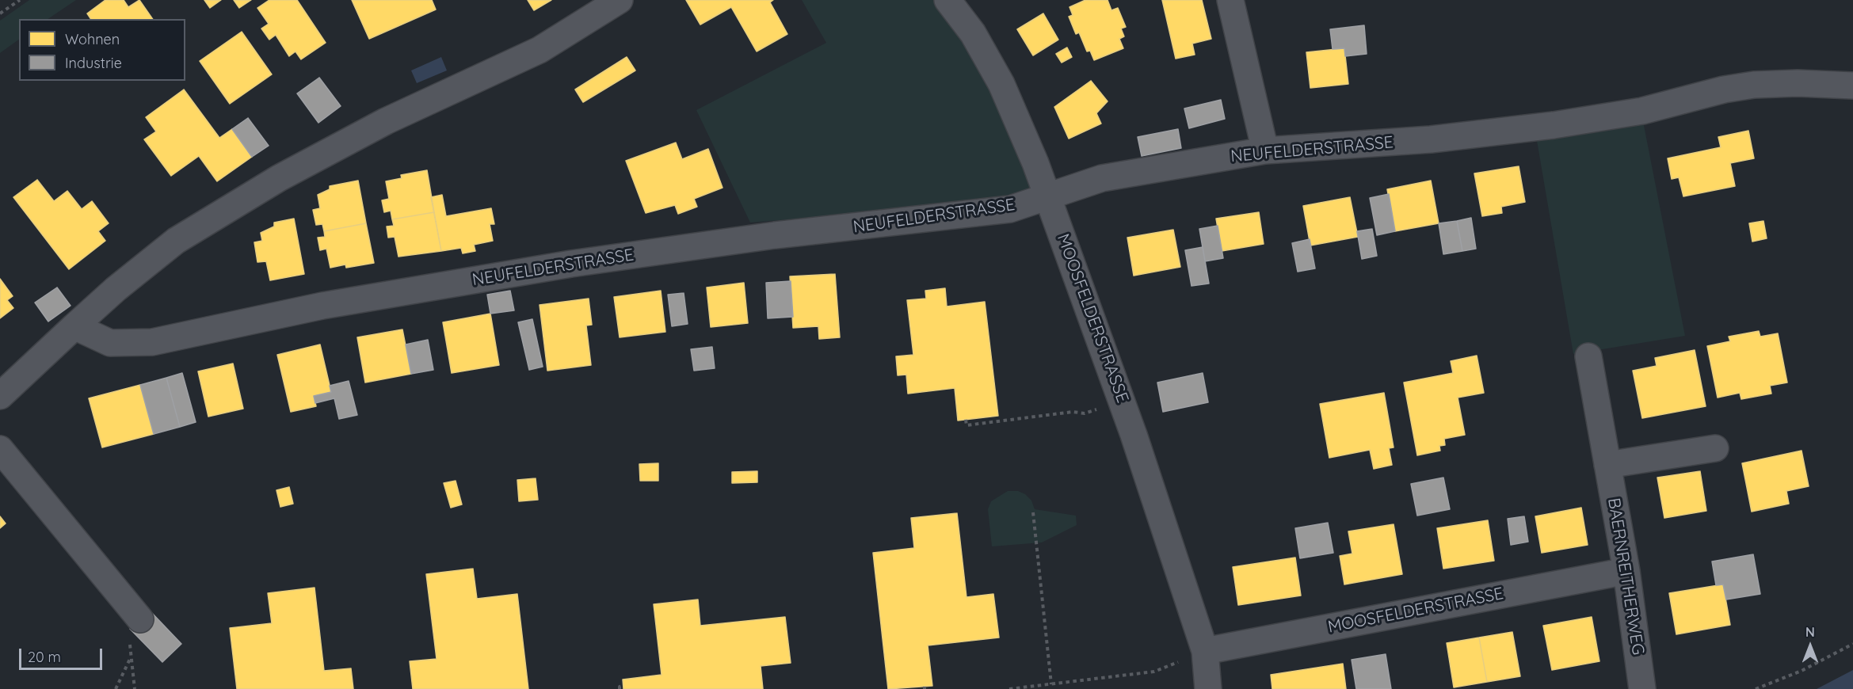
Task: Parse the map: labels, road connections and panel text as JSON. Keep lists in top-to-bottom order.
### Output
{
  "streets": {
    "street": ["NEUFELDERSTRASSE", "MOOSFELDERSTRASSE", "BAERNREITHERWEG"]
  },
  "crossings": [
    ["NEUFELDERSTRASSE", "MOOSFELDERSTRASSE"],
    ["MOOSFELDERSTRASSE", "BAERNREITHERWEG"]
  ],
  "legend": ["Wohnen", "Industrie"],
  "scale_bar": "20 m",
  "north": "top"
}
